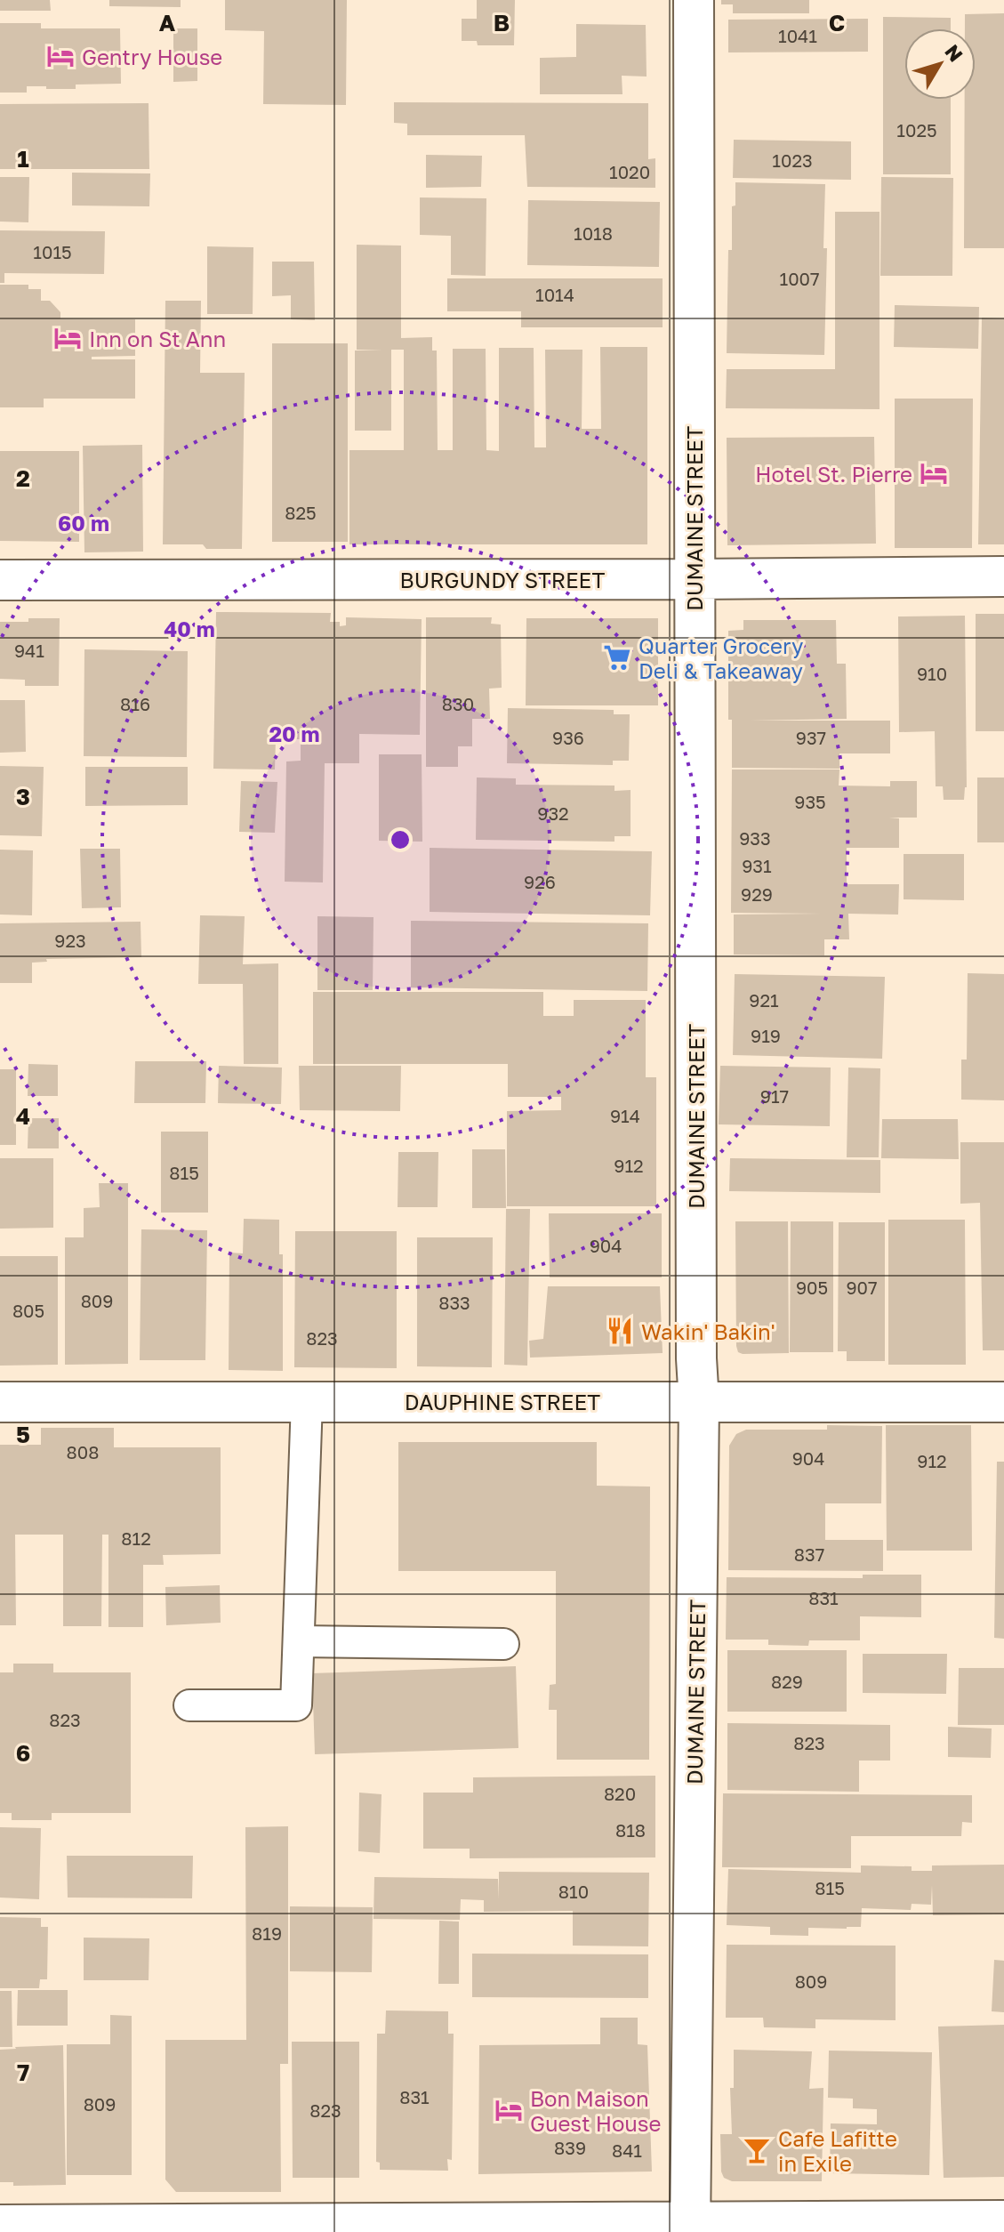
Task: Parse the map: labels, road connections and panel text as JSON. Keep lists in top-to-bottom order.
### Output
{
  "streets": {
    "street": ["DUMAINE STREET", "BURGUNDY STREET", "DAUPHINE STREET"]
  },
  "crossings": [
    ["DUMAINE STREET", "BURGUNDY STREET"],
    ["DUMAINE STREET", "DAUPHINE STREET"]
  ],
  "places": {
    "hotel": [
      "Gentry House",
      "Inn on St Ann",
      "Hotel St. Pierre",
      "Bon Maison Guest House"
    ],
    "supermarket": ["Quarter Grocery Deli & Takeaway"],
    "restaurant": ["Wakin' Bakin'"],
    "bar": ["Cafe Lafitte in Exile"]
  },
  "house_numbers": [
    "1041",
    "1025",
    "1023",
    "1020",
    "1018",
    "1015",
    "1007",
    "1014",
    "825",
    "941",
    "910",
    "816",
    "830",
    "936",
    "937",
    "935",
    "932",
    "933",
    "931",
    "926",
    "929",
    "923",
    "921",
    "919",
    "917",
    "914",
    "912",
    "815",
    "904",
    "905",
    "907",
    "809",
    "833",
    "805",
    "823",
    "808",
    "904",
    "912",
    "812",
    "837",
    "831",
    "829",
    "823",
    "823",
    "820",
    "818",
    "815",
    "810",
    "819",
    "809",
    "831",
    "809",
    "823",
    "839",
    "841"
  ],
  "north": "top right",
  "grid": {
    "columns": ["A", "B", "C"],
    "rows": [
      "1",
      "2",
      "3",
      "4",
      "5",
      "6",
      "7"
    ]
  },
  "rings": ["60 m", "40 m", "20 m"]
}
